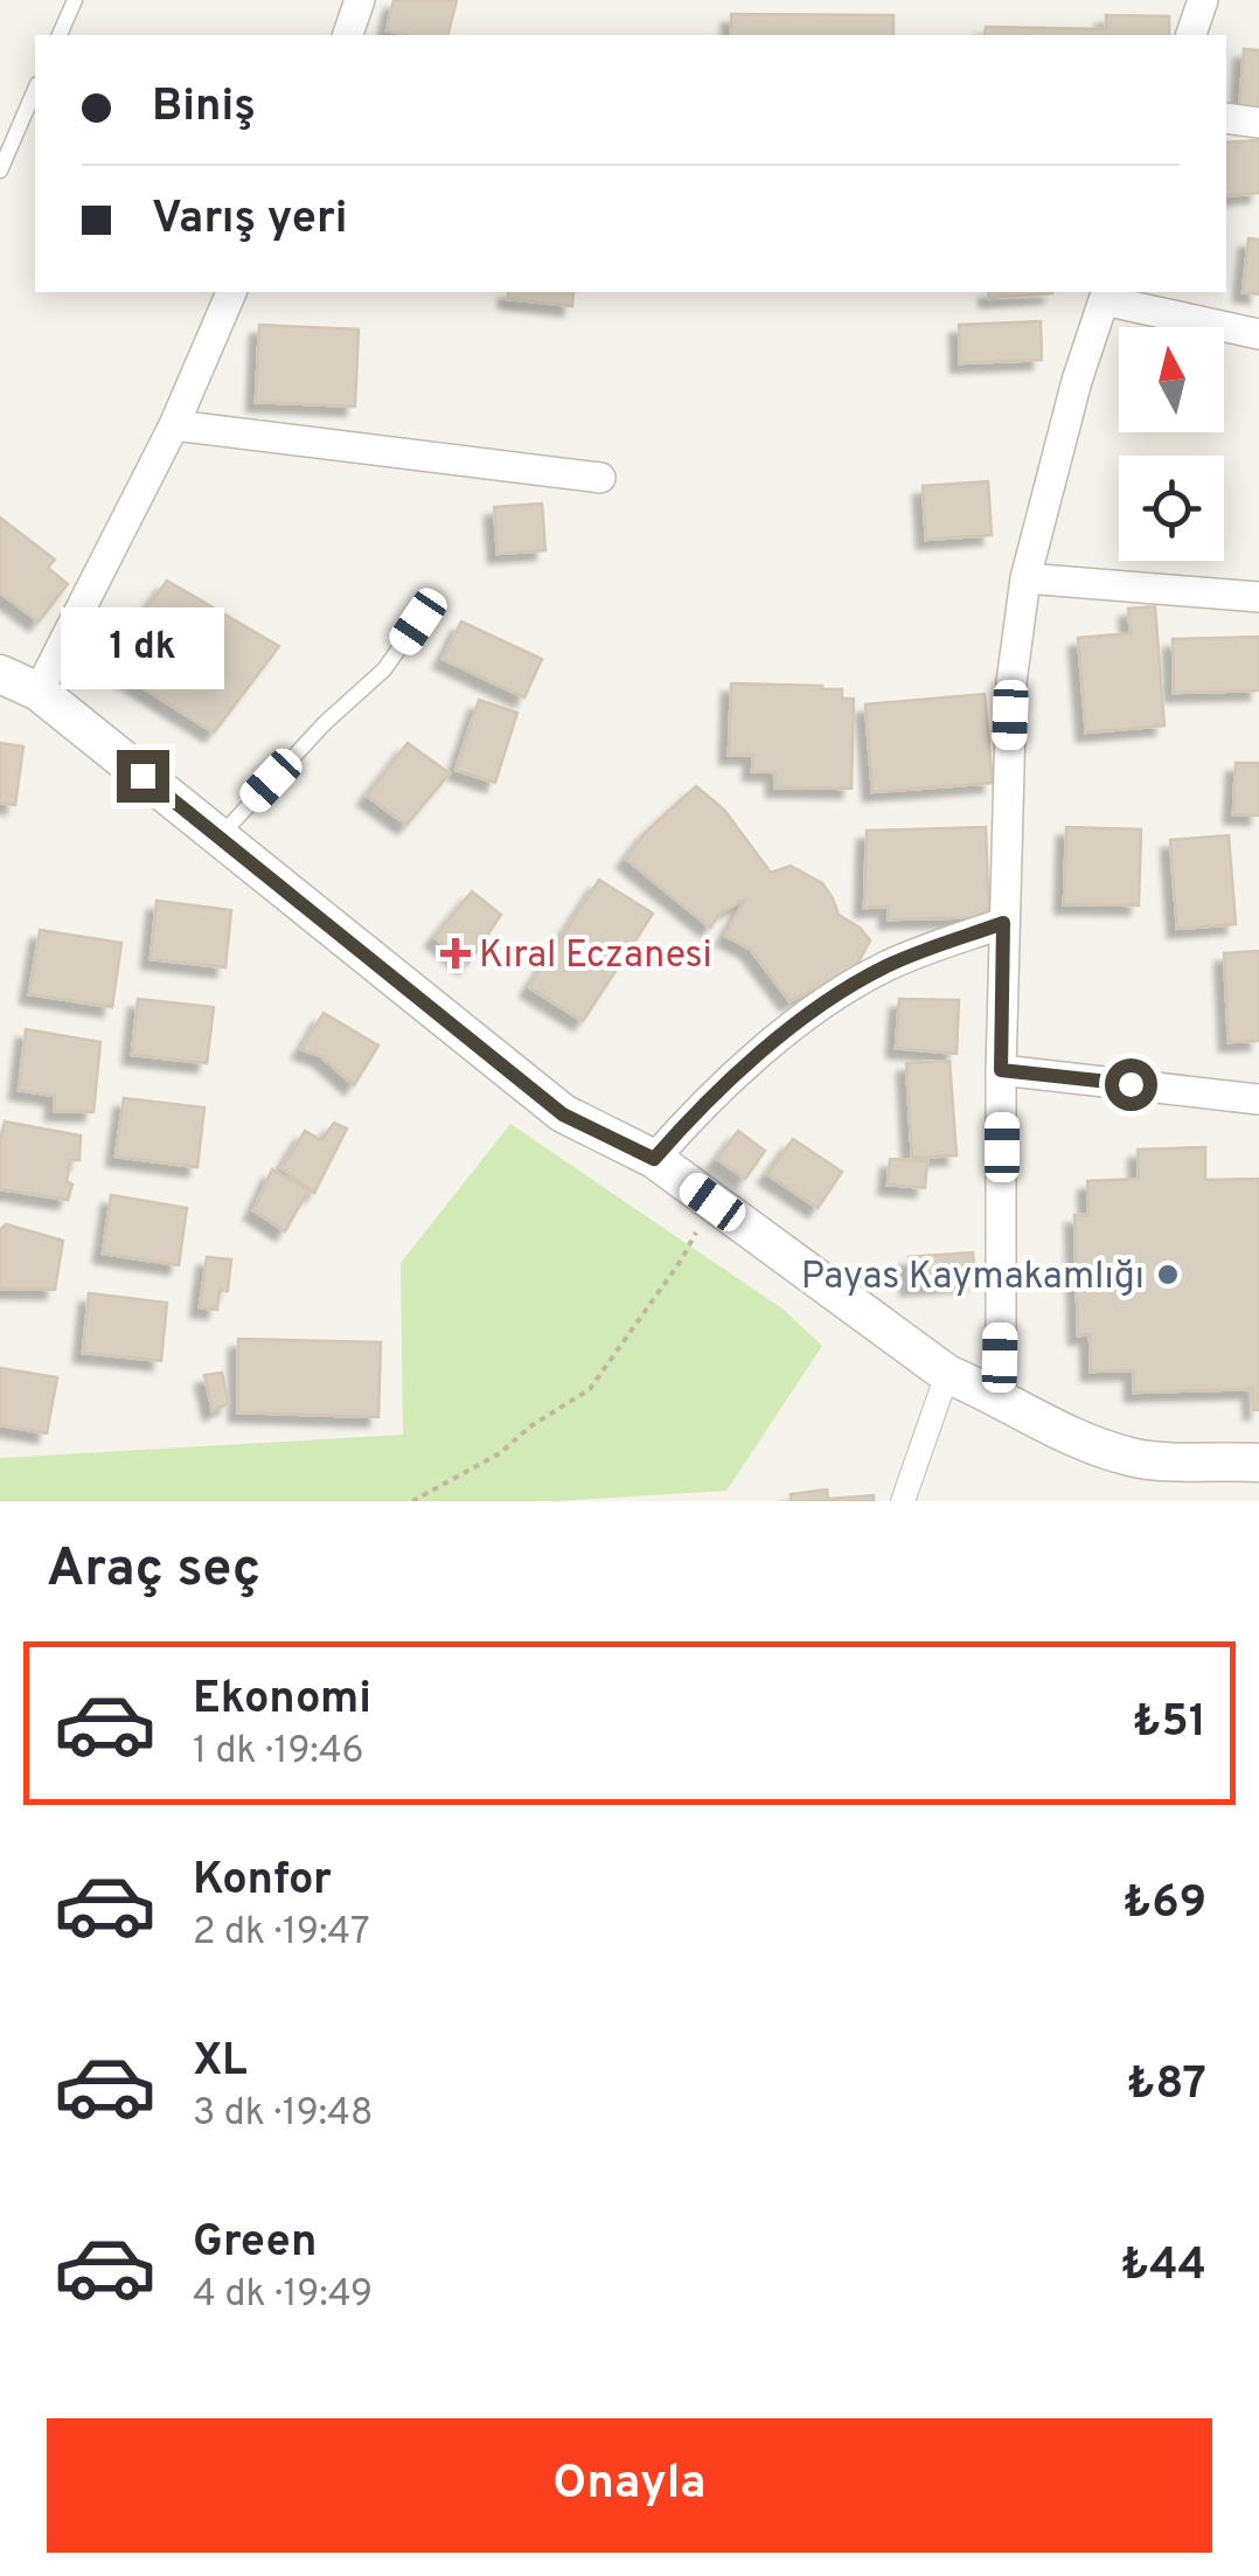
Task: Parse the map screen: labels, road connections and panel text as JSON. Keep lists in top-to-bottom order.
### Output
{
  "places": {
    "health": ["Kıral Eczanesi"],
    "other": ["Payas Kaymakamlığı"]
  },
  "north": "top",
  "page": {
    "banner": ["Biniş", "Varış yeri"],
    "bubble": "1 dk",
    "heading": "Araç seç",
    "list": [
      {
        "name": "Ekonomi",
        "note": "1 dk · 19:46",
        "value": "₺51"
      },
      {
        "name": "Konfor",
        "note": "2 dk · 19:47",
        "value": "₺69"
      },
      {
        "name": "XL",
        "note": "3 dk · 19:48",
        "value": "₺87"
      },
      {
        "name": "Green",
        "note": "4 dk · 19:49",
        "value": "₺44"
      }
    ],
    "buttons": "Onayla"
  }
}
